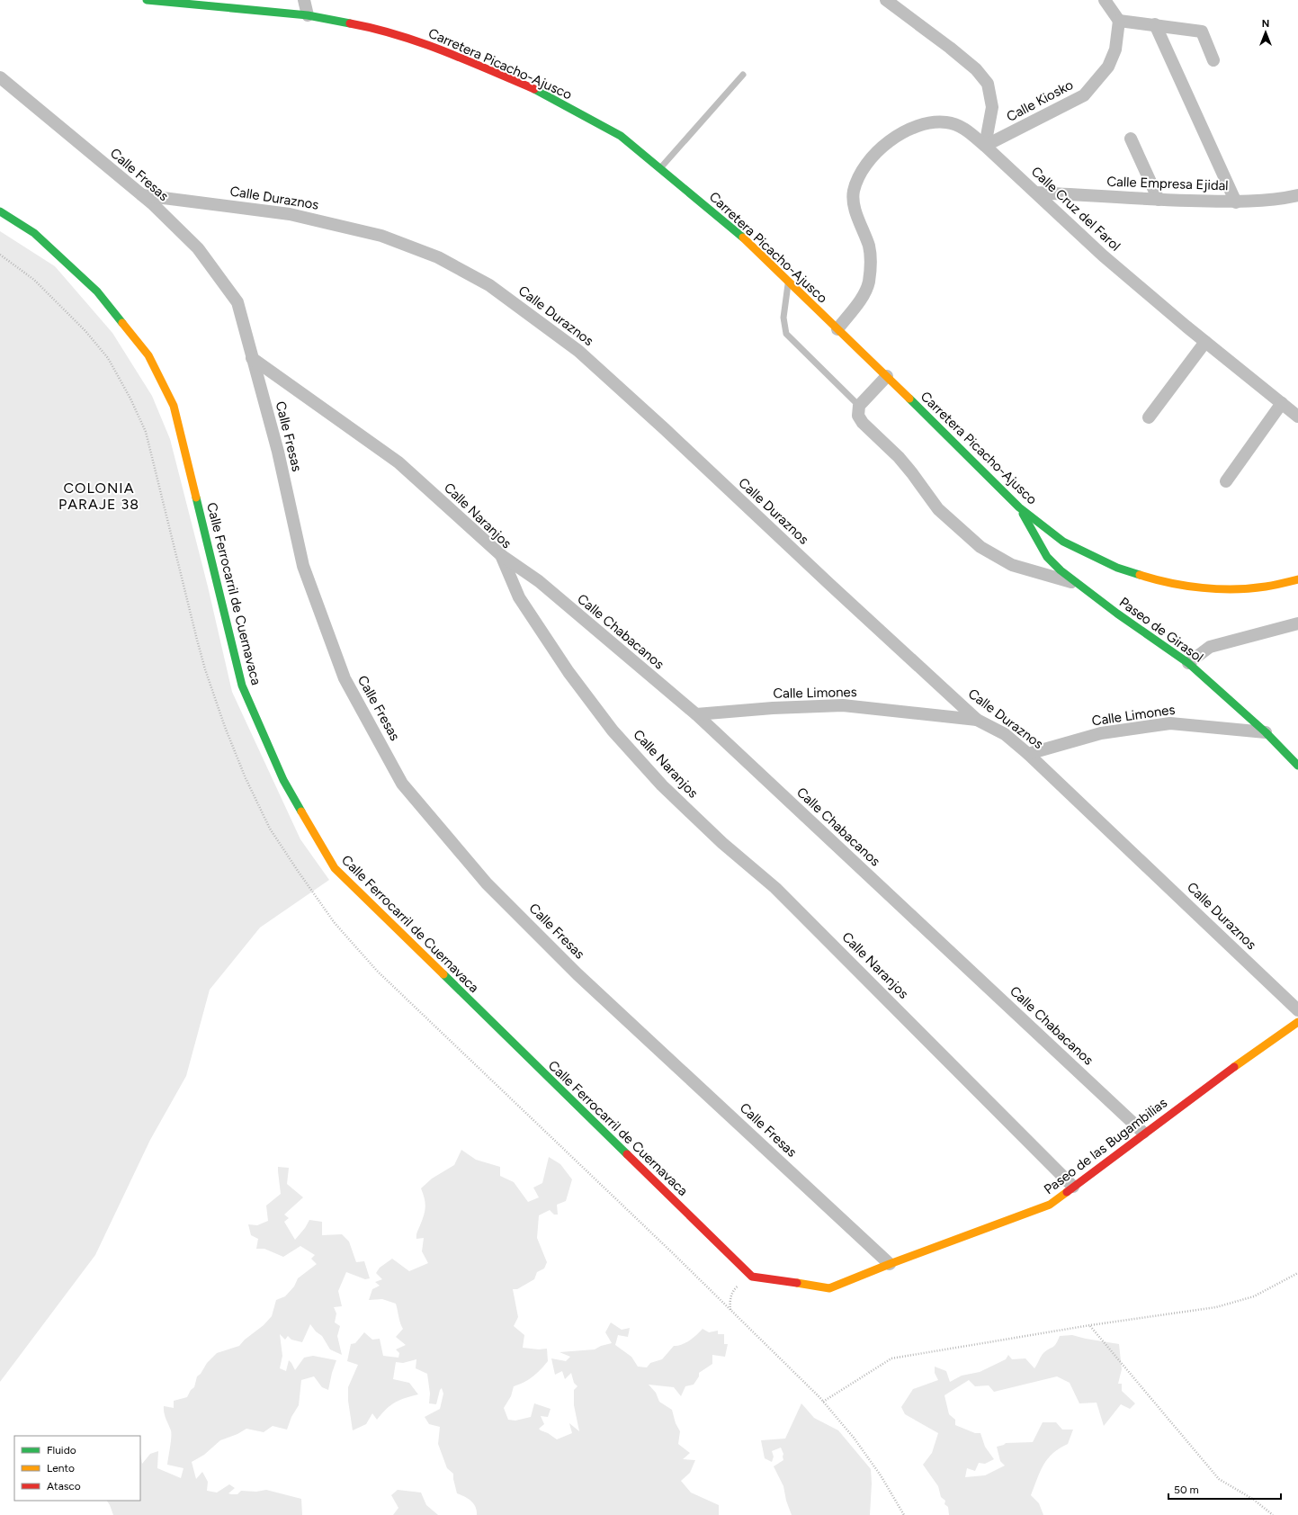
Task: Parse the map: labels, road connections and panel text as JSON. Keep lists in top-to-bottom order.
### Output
{
  "streets": {
    "street": [
      "Carretera Picacho-Ajusco",
      "Calle Kiosko",
      "Calle Fresas",
      "Calle Empresa Ejidal",
      "Calle Duraznos",
      "Calle Cruz del Farol",
      "Calle Naranjos",
      "Calle Ferrocarril de Cuernavaca",
      "Paseo de Girasol",
      "Calle Chabacanos",
      "Calle Limones",
      "Paseo de las Bugambilias"
    ]
  },
  "crossings": [
    ["Carretera Picacho-Ajusco", "Paseo de Girasol"],
    ["Calle Kiosko", "Calle Cruz del Farol"],
    ["Calle Fresas", "Calle Duraznos"],
    ["Calle Fresas", "Calle Naranjos"],
    ["Calle Fresas", "Paseo de las Bugambilias"],
    ["Calle Empresa Ejidal", "Calle Cruz del Farol"],
    ["Calle Duraznos", "Calle Limones"],
    ["Calle Naranjos", "Calle Chabacanos"],
    ["Calle Naranjos", "Paseo de las Bugambilias"],
    ["Paseo de Girasol", "Calle Limones"],
    ["Calle Chabacanos", "Calle Limones"],
    ["Calle Chabacanos", "Paseo de las Bugambilias"]
  ],
  "districts": ["COLONIA PARAJE 38"],
  "legend": ["Fluido", "Lento", "Atasco"],
  "scale_bar": "50 m",
  "north": "top"
}
